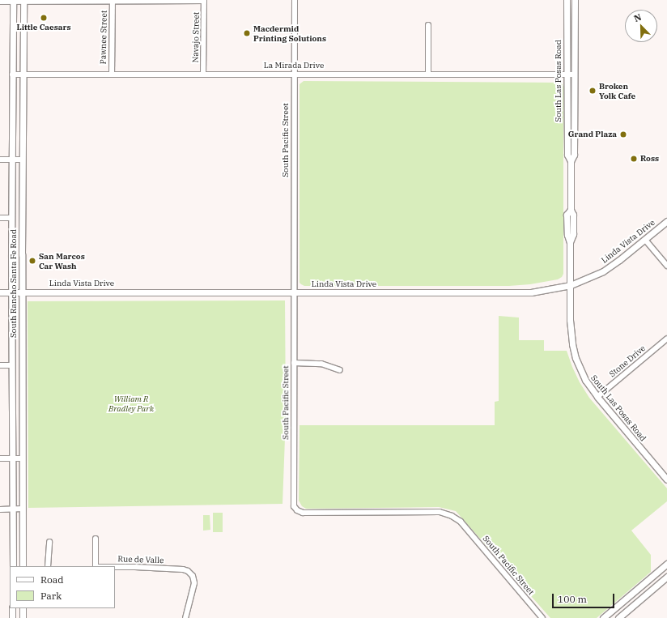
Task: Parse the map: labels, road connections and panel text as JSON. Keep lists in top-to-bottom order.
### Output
{
  "streets": {
    "main road": ["South Las Posas Road", "Linda Vista Drive", "South Rancho Santa Fe Road"],
    "street": [
      "Pawnee Street",
      "Navajo Street",
      "La Mirada Drive",
      "South Pacific Street",
      "Stone Drive",
      "Rue de Valle"
    ]
  },
  "crossings": [
    ["Pawnee Street", "La Mirada Drive"],
    ["Navajo Street", "La Mirada Drive"],
    ["La Mirada Drive", "South Las Posas Road"],
    ["La Mirada Drive", "South Pacific Street"],
    ["La Mirada Drive", "South Rancho Santa Fe Road"],
    ["South Las Posas Road", "Linda Vista Drive"],
    ["South Las Posas Road", "Stone Drive"],
    ["South Pacific Street", "Linda Vista Drive"],
    ["Linda Vista Drive", "South Rancho Santa Fe Road"]
  ],
  "parks": ["William R Bradley Park"],
  "places": [
    "Little Caesars",
    "Macdermid Printing Solutions",
    "Broken Yolk Cafe",
    "Grand Plaza",
    "Ross",
    "San Marcos Car Wash"
  ],
  "legend": ["Road", "Park"],
  "scale_bar": "100 m",
  "north": "top left"
}
